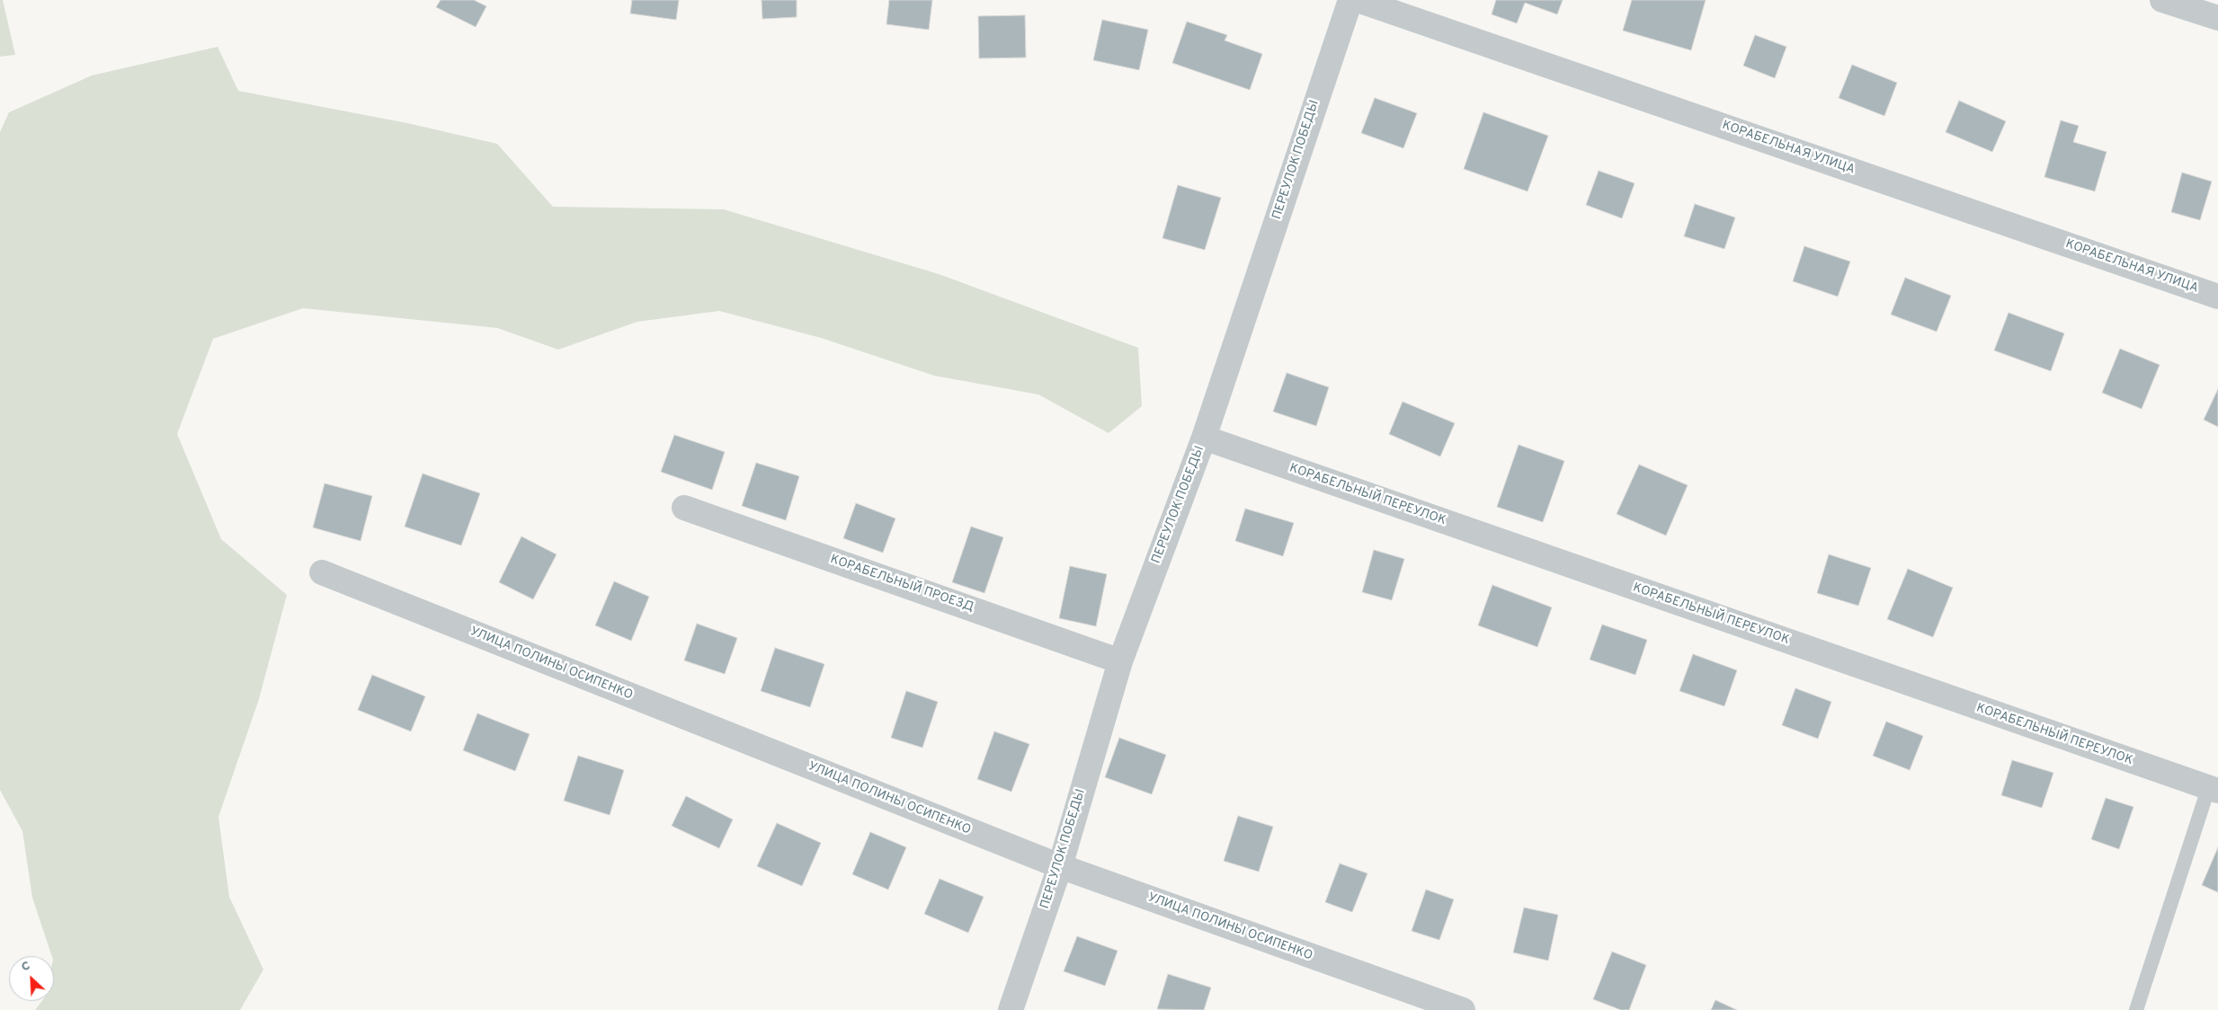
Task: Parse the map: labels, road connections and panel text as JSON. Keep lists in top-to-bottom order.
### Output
{
  "streets": {
    "street": [
      "КОРАБЕЛЬНАЯ УЛИЦА",
      "ПЕРЕУЛОК ПОБЕДЫ",
      "КОРАБЕЛЬНЫЙ ПЕРЕУЛОК",
      "КОРАБЕЛЬНЫЙ ПРОЕЗД",
      "УЛИЦА ПОЛИНЫ ОСИПЕНКО"
    ]
  },
  "crossings": [
    ["ПЕРЕУЛОК ПОБЕДЫ", "КОРАБЕЛЬНЫЙ ПЕРЕУЛОК"],
    ["ПЕРЕУЛОК ПОБЕДЫ", "КОРАБЕЛЬНЫЙ ПРОЕЗД"],
    ["ПЕРЕУЛОК ПОБЕДЫ", "УЛИЦА ПОЛИНЫ ОСИПЕНКО"]
  ],
  "north": "top left"
}
